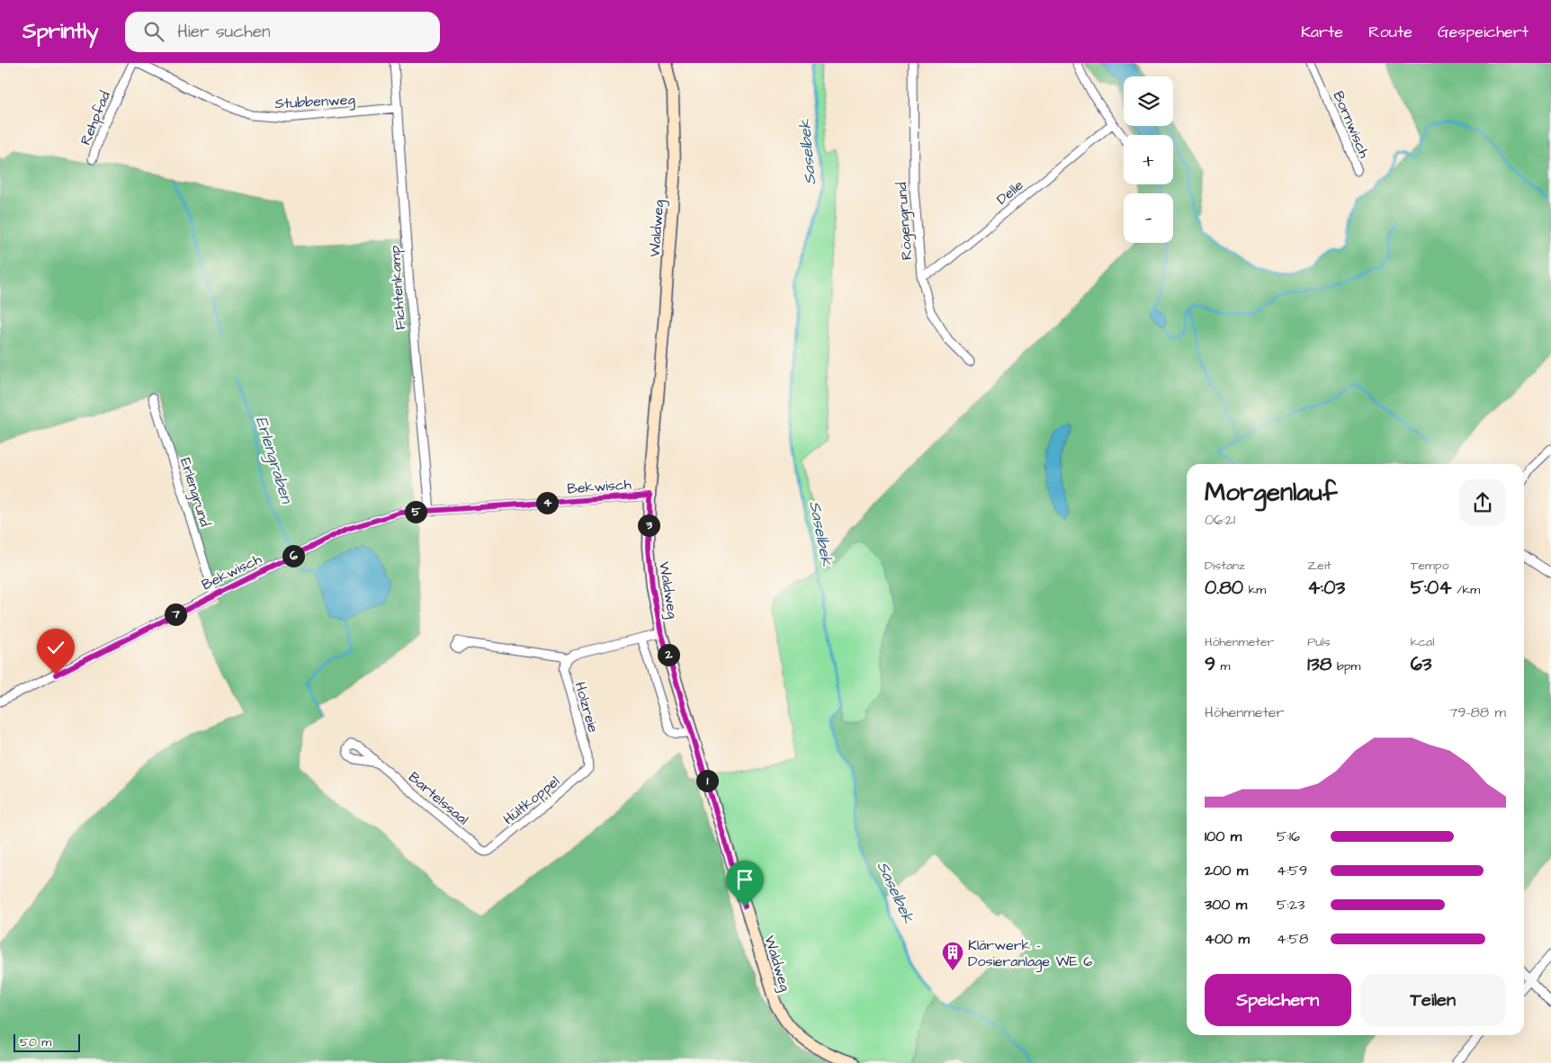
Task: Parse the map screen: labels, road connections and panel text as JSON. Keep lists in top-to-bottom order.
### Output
{
  "streets": {
    "main road": ["Waldweg"],
    "street": [
      "Stubbenweg",
      "Rehpfad",
      "Bornwisch",
      "Delle",
      "Rögengrund",
      "Fichtenkamp",
      "Bekwisch",
      "Erlengrund",
      "Holzreie",
      "Bartelssaal",
      "Hültkoppel"
    ]
  },
  "crossings": [
    ["Stubbenweg", "Fichtenkamp"],
    ["Delle", "Rögengrund"],
    ["Waldweg", "Bekwisch"],
    ["Fichtenkamp", "Bekwisch"],
    ["Bekwisch", "Erlengrund"],
    ["Holzreie", "Hültkoppel"],
    ["Bartelssaal", "Hültkoppel"]
  ],
  "water": ["Saselbek", "Erlengraben"],
  "places": {
    "building": ["Klärwerk - Dosieranlage WE 6"]
  },
  "scale_bar": "50 m",
  "page": {
    "header": "Sprintly",
    "search": "Hier suchen",
    "nav": ["Karte", "Route", "Gespeichert"],
    "map_buttons": ["+", "−"],
    "heading": ["Morgenlauf", "06:21"],
    "pins": [
      "4",
      "5",
      "3",
      "6",
      "7",
      "2",
      "1"
    ],
    "stats": [
      ["Distanz", "0.80 km"],
      ["Zeit", "4:03"],
      ["Tempo", "5:04 /km"],
      ["Höhenmeter", "9 m"],
      ["Puls", "138 bpm"],
      ["kcal", "63"]
    ],
    "chart": ["Höhenmeter", "79–88 m"],
    "list": [
      {
        "name": "100 m",
        "note": "5:16"
      },
      {
        "name": "200 m",
        "note": "4:59"
      },
      {
        "name": "300 m",
        "note": "5:23"
      },
      {
        "name": "400 m",
        "note": "4:58"
      }
    ],
    "buttons": ["Speichern", "Teilen"],
    "scale": "50 m"
  }
}
